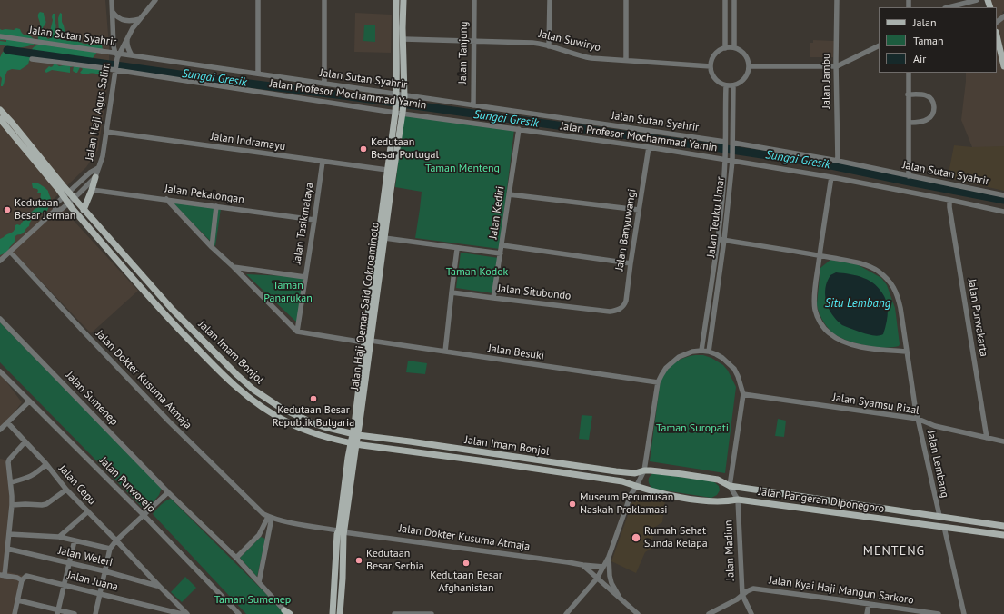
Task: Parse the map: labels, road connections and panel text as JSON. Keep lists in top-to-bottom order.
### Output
{
  "streets": {
    "main road": ["Jalan Haji Oemar Said Cokroaminoto", "Jalan Imam Bonjol", "Jalan Pangeran Diponegoro"],
    "street": [
      "Jalan Sutan Syahrir",
      "Jalan Suwiryo",
      "Jalan Tanjung",
      "Jalan Jambu",
      "Jalan Profesor Mochammad Yamin",
      "Jalan Haji Agus Salim",
      "Jalan Indramayu",
      "Jalan Pekalongan",
      "Jalan Kediri",
      "Jalan Teuku Umar",
      "Jalan Tasikmalaya",
      "Jalan Banyuwangi",
      "Jalan Situbondo",
      "Jalan Purwakarta",
      "Jalan Besuki",
      "Jalan Dokter Kusuma Atmaja",
      "Jalan Sumenep",
      "Jalan Syamsu Rizal",
      "Jalan Lembang",
      "Jalan Cepu",
      "Jalan Purworejo",
      "Jalan Madiun",
      "Jalan Weleri",
      "Jalan Juana",
      "Jalan Kyai Haji Mangun Sarkoro"
    ]
  },
  "crossings": [
    ["Jalan Sutan Syahrir", "Jalan Tanjung"],
    ["Jalan Sutan Syahrir", "Jalan Jambu"],
    ["Jalan Sutan Syahrir", "Jalan Haji Agus Salim"],
    ["Jalan Sutan Syahrir", "Jalan Teuku Umar"],
    ["Jalan Sutan Syahrir", "Jalan Haji Oemar Said Cokroaminoto"],
    ["Jalan Suwiryo", "Jalan Tanjung"],
    ["Jalan Suwiryo", "Jalan Teuku Umar"],
    ["Jalan Suwiryo", "Jalan Haji Oemar Said Cokroaminoto"],
    ["Jalan Profesor Mochammad Yamin", "Jalan Haji Agus Salim"],
    ["Jalan Profesor Mochammad Yamin", "Jalan Kediri"],
    ["Jalan Profesor Mochammad Yamin", "Jalan Teuku Umar"],
    ["Jalan Profesor Mochammad Yamin", "Jalan Banyuwangi"],
    ["Jalan Profesor Mochammad Yamin", "Jalan Haji Oemar Said Cokroaminoto"],
    ["Jalan Profesor Mochammad Yamin", "Jalan Purwakarta"],
    ["Jalan Haji Agus Salim", "Jalan Indramayu"],
    ["Jalan Haji Agus Salim", "Jalan Imam Bonjol"],
    ["Jalan Indramayu", "Jalan Tasikmalaya"],
    ["Jalan Indramayu", "Jalan Haji Oemar Said Cokroaminoto"],
    ["Jalan Pekalongan", "Jalan Tasikmalaya"],
    ["Jalan Kediri", "Jalan Situbondo"],
    ["Jalan Teuku Umar", "Jalan Lembang"],
    ["Jalan Tasikmalaya", "Jalan Besuki"],
    ["Jalan Banyuwangi", "Jalan Situbondo"],
    ["Jalan Haji Oemar Said Cokroaminoto", "Jalan Imam Bonjol"],
    ["Jalan Haji Oemar Said Cokroaminoto", "Jalan Besuki"],
    ["Jalan Haji Oemar Said Cokroaminoto", "Jalan Dokter Kusuma Atmaja"],
    ["Jalan Purwakarta", "Jalan Syamsu Rizal"],
    ["Jalan Imam Bonjol", "Jalan Pangeran Diponegoro"],
    ["Jalan Syamsu Rizal", "Jalan Lembang"],
    ["Jalan Lembang", "Jalan Pangeran Diponegoro"],
    ["Jalan Cepu", "Jalan Weleri"],
    ["Jalan Pangeran Diponegoro", "Jalan Madiun"],
    ["Jalan Madiun", "Jalan Kyai Haji Mangun Sarkoro"]
  ],
  "districts": ["MENTENG"],
  "water": ["Sungai Gresik", "Situ Lembang"],
  "parks": [
    "Taman Menteng",
    "Taman Kodok",
    "Taman Panarukan",
    "Taman Suropati",
    "Taman Sumenep"
  ],
  "places": [
    "Kedutaan Besar Portugal",
    "Kedutaan Besar Jerman",
    "Kedutaan Besar Republik Bulgaria",
    "Museum Perumusan Naskah Proklamasi",
    "Rumah Sehat Sunda Kelapa",
    "Kedutaan Besar Serbia",
    "Kedutaan Besar Afghanistan"
  ],
  "legend": ["Jalan", "Taman", "Air"]
}
